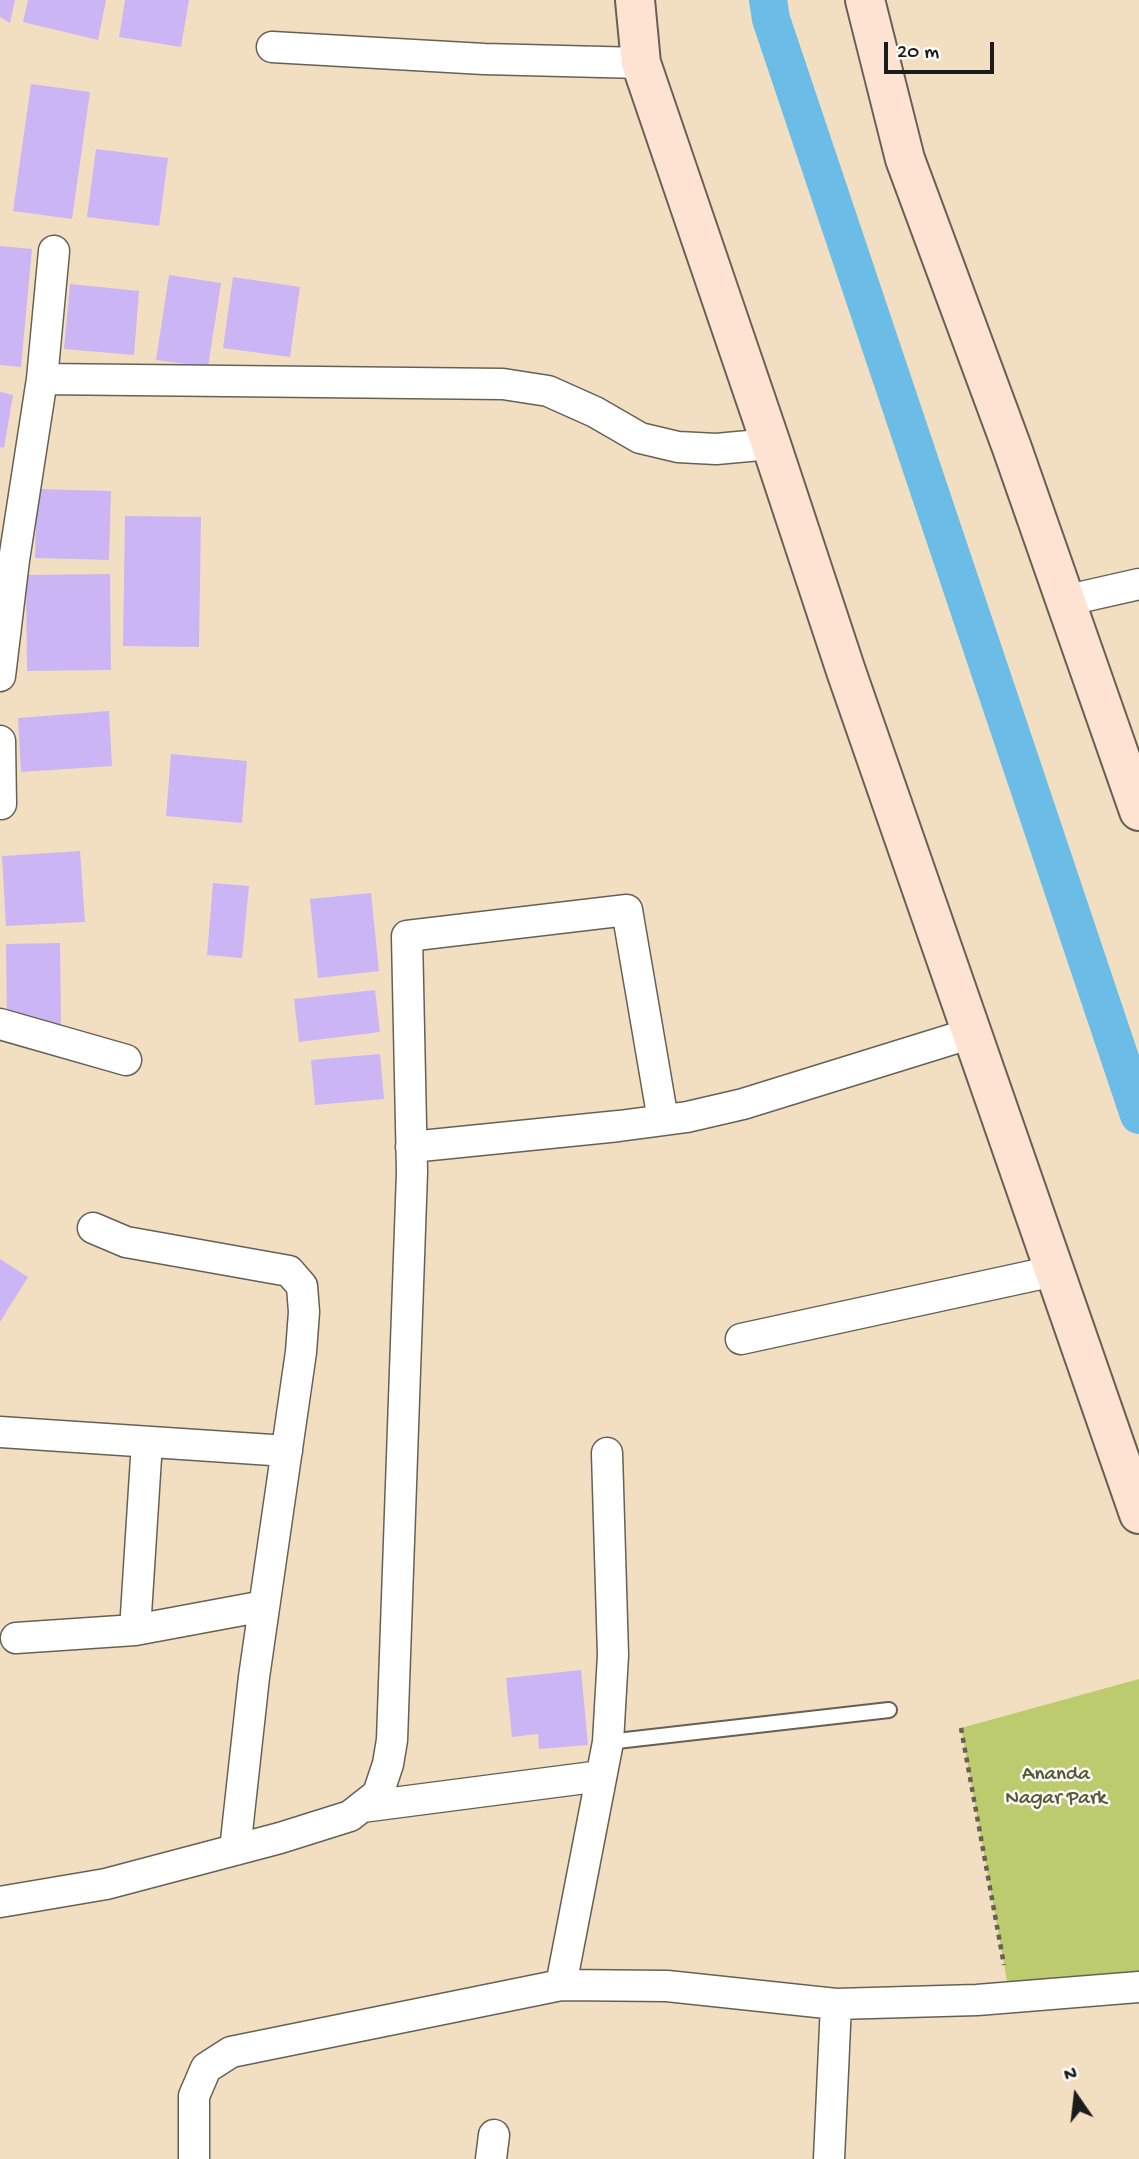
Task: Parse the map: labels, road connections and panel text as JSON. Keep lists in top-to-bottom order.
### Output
{
  "parks": ["Ananda Nagar Park"],
  "scale_bar": "20 m",
  "north": "top"
}
